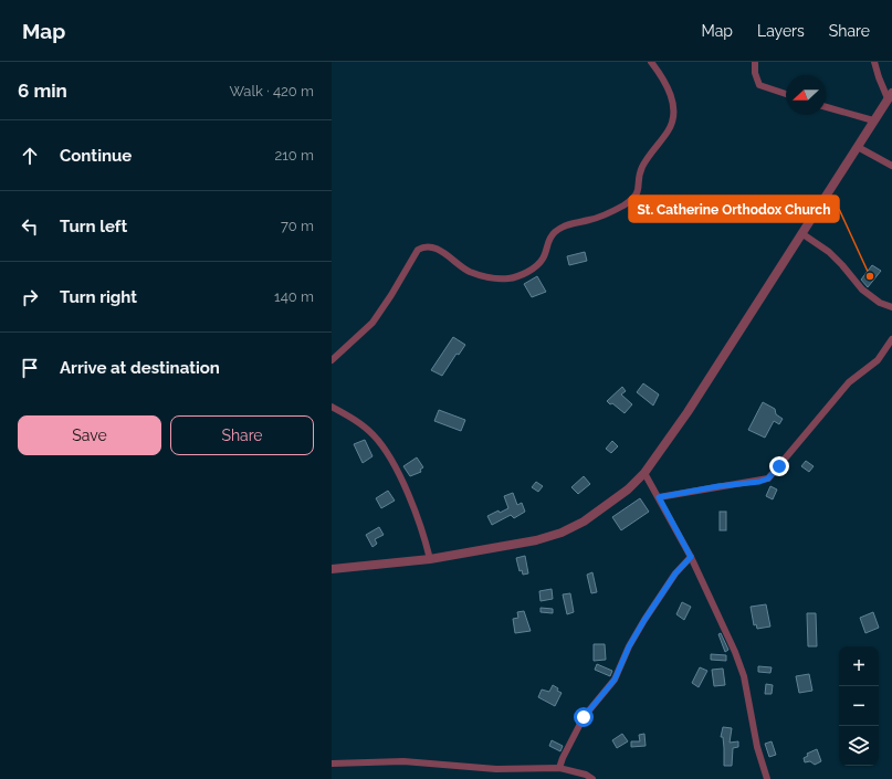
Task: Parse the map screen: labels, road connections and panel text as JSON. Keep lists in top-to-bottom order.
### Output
{
  "places": ["St. Catherine Orthodox Church"],
  "north": "left",
  "page": {
    "header": "Map",
    "nav": ["Map", "Layers", "Share"],
    "heading": ["6 min", "Walk · 420 m"],
    "list": [
      ["Continue", "210 m"],
      ["Turn left", "70 m"],
      ["Turn right", "140 m"],
      "Arrive at destination"
    ],
    "buttons": ["Save", "Share"],
    "map_buttons": ["+", "−"]
  }
}
